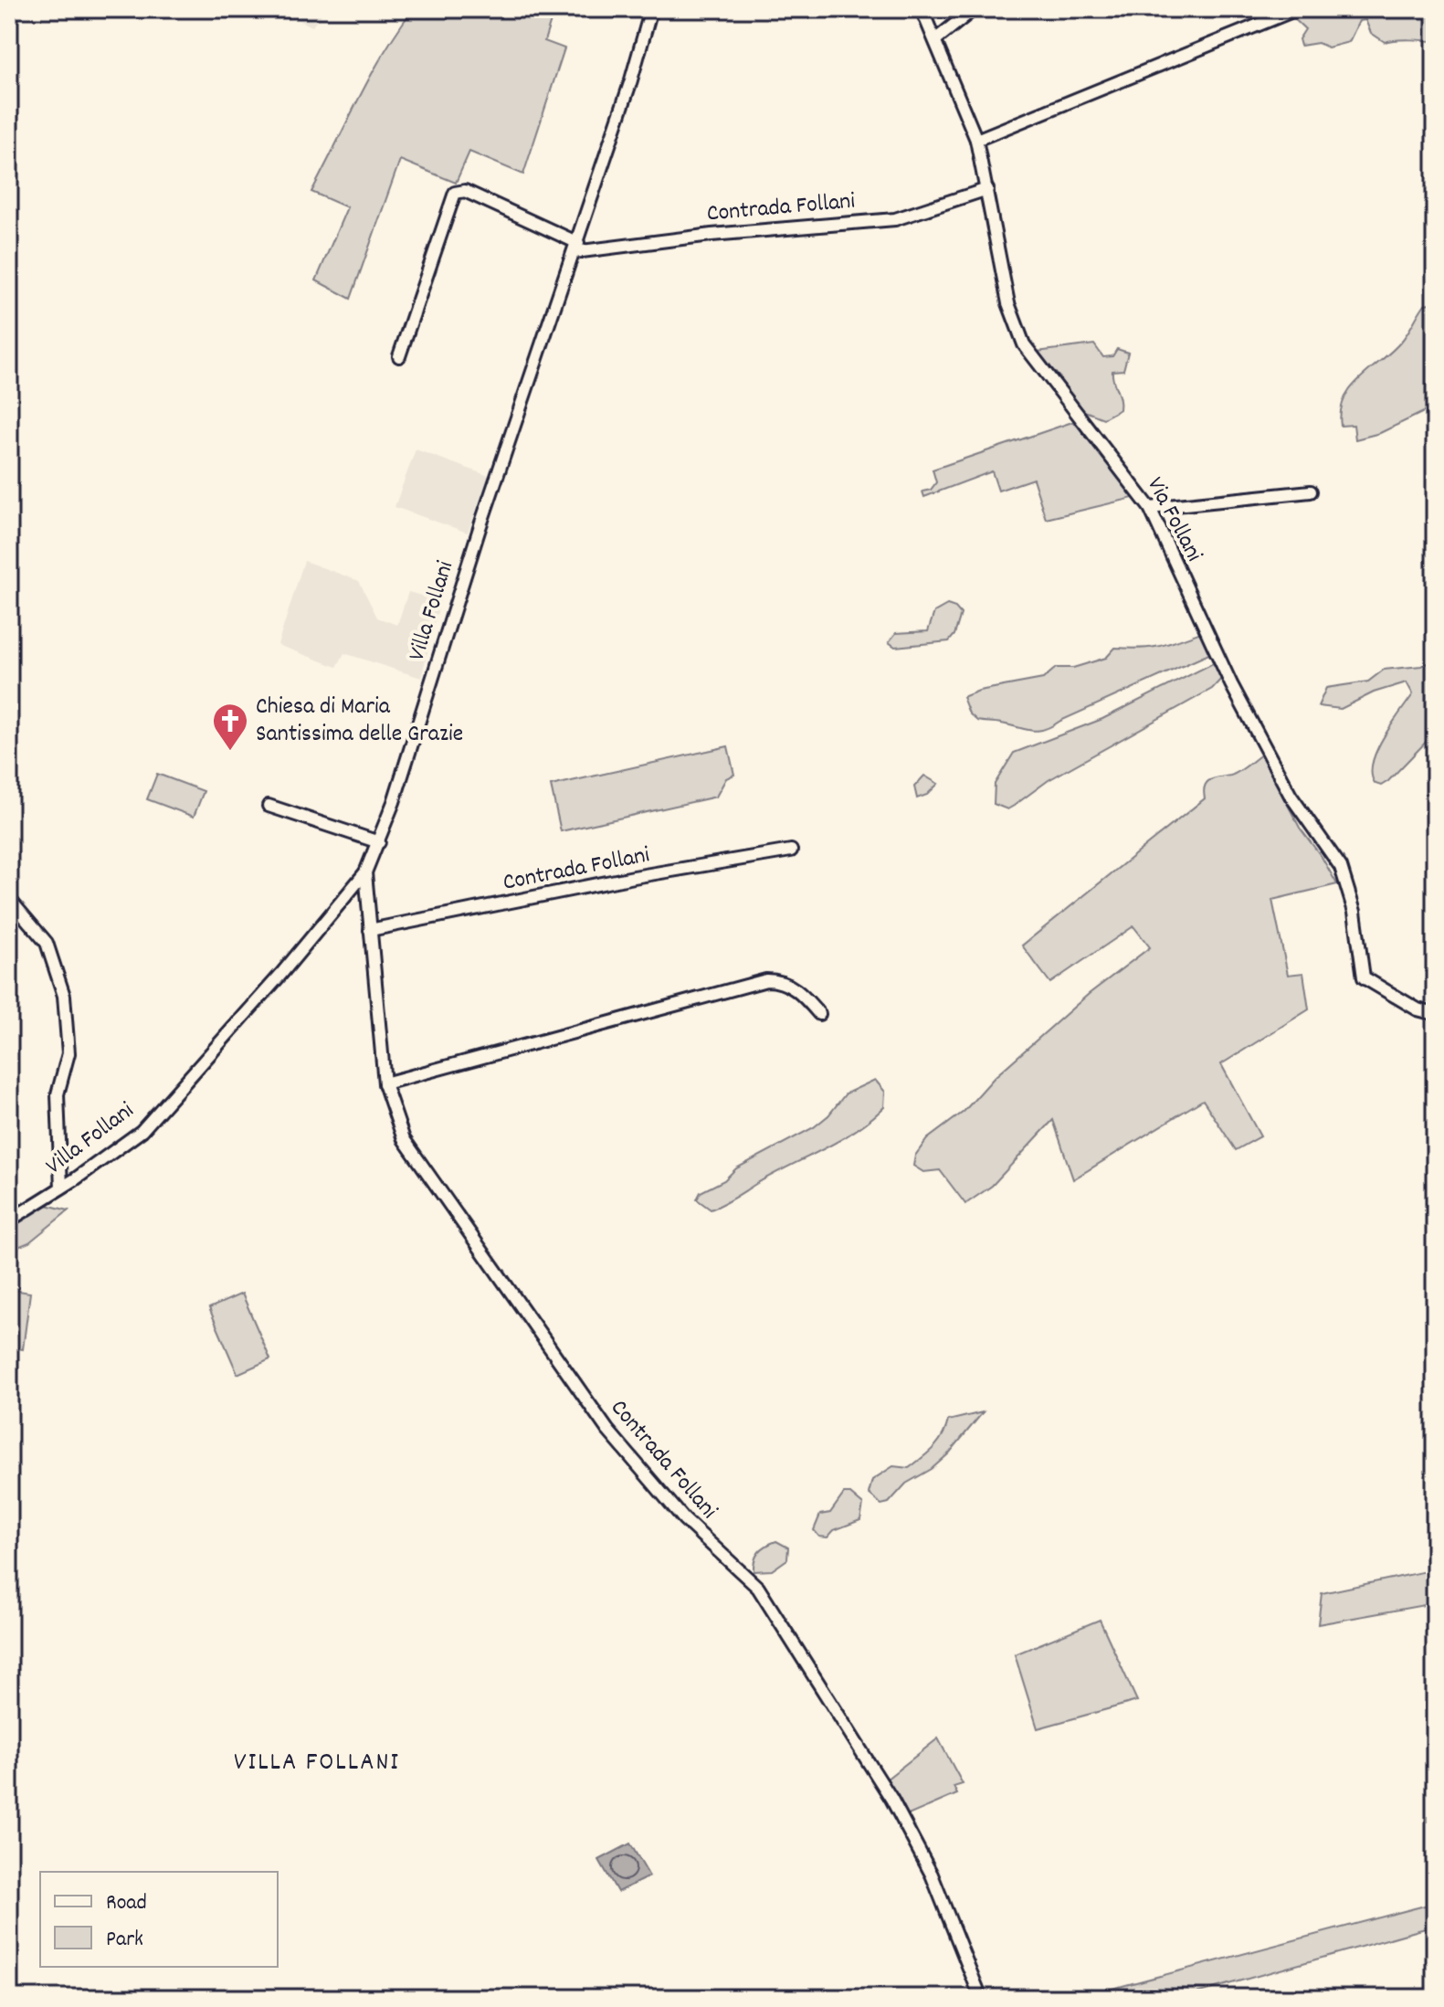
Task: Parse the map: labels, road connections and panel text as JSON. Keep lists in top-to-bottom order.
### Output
{
  "streets": {
    "street": ["Contrada Follani", "Via Follani", "Villa Follani"]
  },
  "crossings": [
    ["Contrada Follani", "Via Follani"],
    ["Contrada Follani", "Villa Follani"]
  ],
  "districts": ["VILLA FOLLANI"],
  "places": {
    "church": ["Chiesa di Maria Santissima delle Grazie"]
  },
  "legend": ["Road", "Park"]
}
